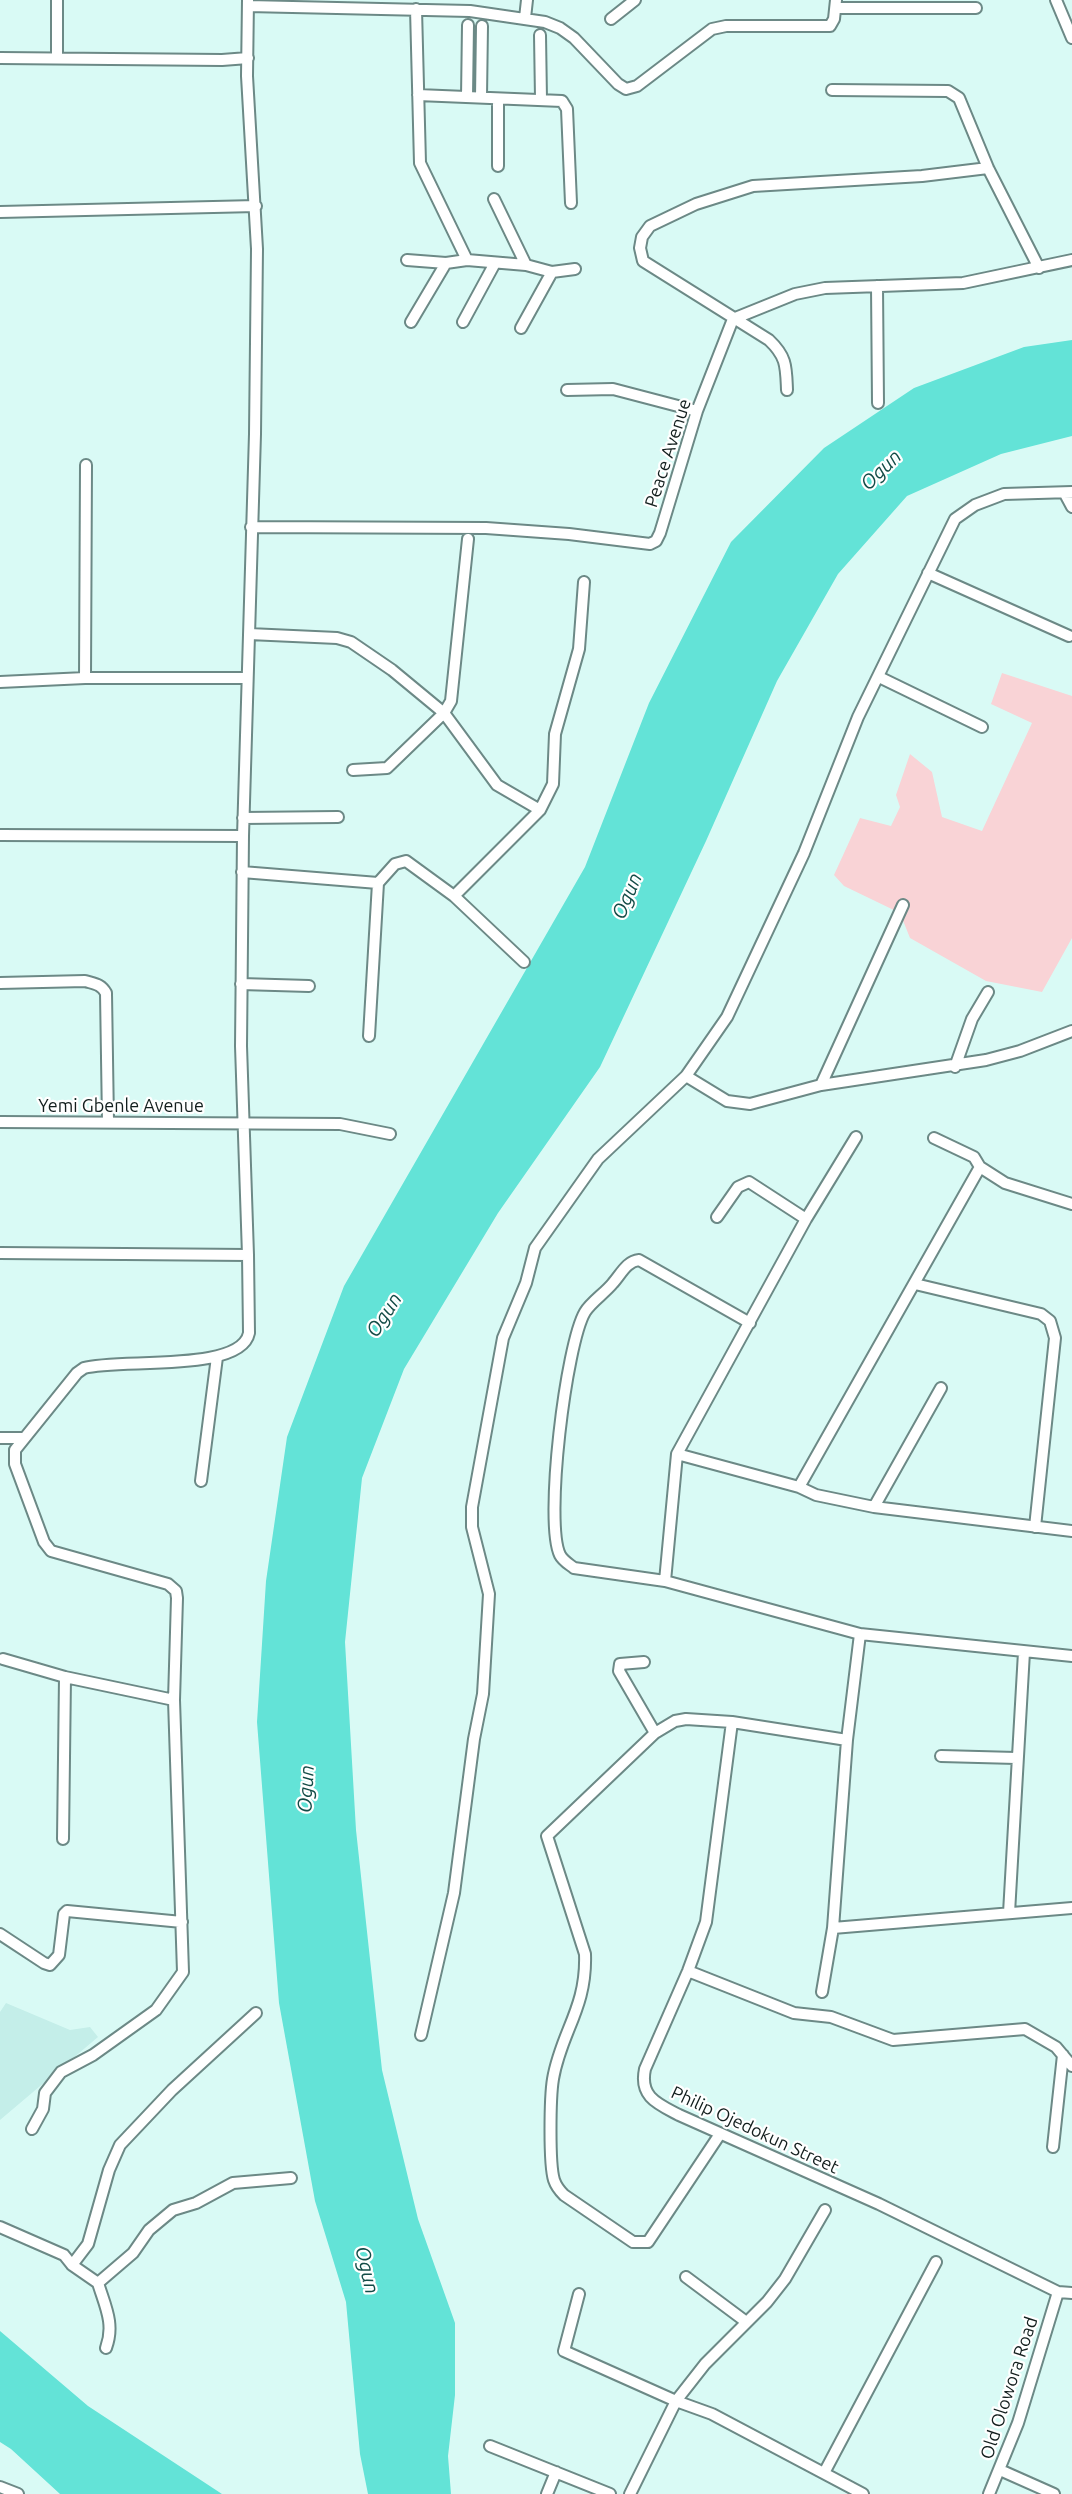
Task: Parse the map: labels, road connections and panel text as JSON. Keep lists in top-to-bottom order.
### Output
{
  "streets": {
    "street": [
      "Peace Avenue",
      "Yemi Gbenle Avenue",
      "Philip Ojedokun Street",
      "Old Olowora Road"
    ]
  },
  "crossings": [
    ["Philip Ojedokun Street", "Old Olowora Road"]
  ],
  "water": ["Ogun"]
}
